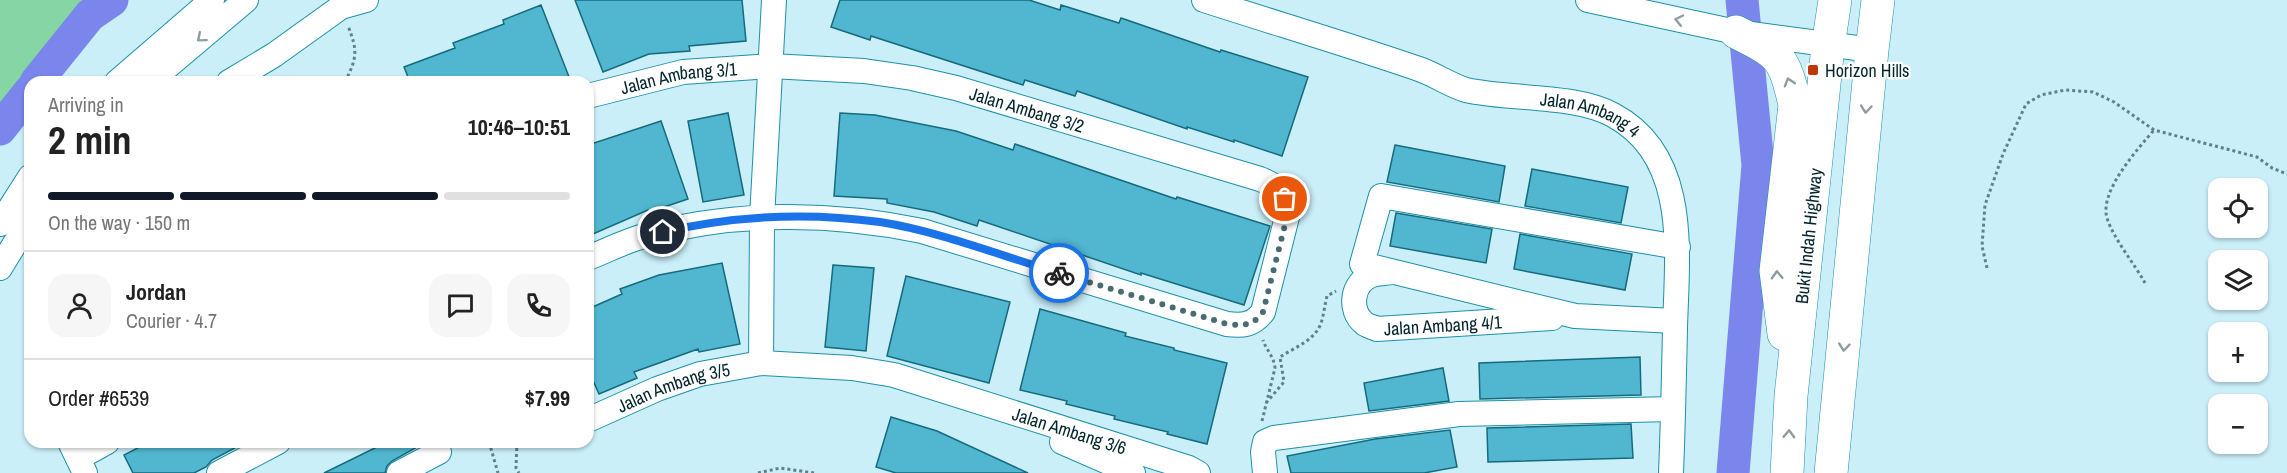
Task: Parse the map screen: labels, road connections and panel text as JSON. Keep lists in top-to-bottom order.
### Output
{
  "streets": {
    "highway": ["Bukit Indah Highway"],
    "street": [
      "Jalan Ambang 3/1",
      "Jalan Ambang 3/2",
      "Jalan Ambang 4",
      "Jalan Ambang 4/1",
      "Jalan Ambang 3/5",
      "Jalan Ambang 3/6"
    ]
  },
  "crossings": [
    ["Jalan Ambang 3/1", "Jalan Ambang 3/2"],
    ["Jalan Ambang 4", "Jalan Ambang 4/1"],
    ["Jalan Ambang 3/5", "Jalan Ambang 3/6"]
  ],
  "places": {
    "transit": ["Horizon Hills"]
  },
  "page": {
    "heading": ["2 min", "Arriving in", "10:46–10:51"],
    "panel": [
      "Jordan",
      "Courier · 4.7",
      "Order #6539",
      "$7.99"
    ],
    "map_buttons": ["+", "−"],
    "bar": "On the way · 150 m"
  }
}
